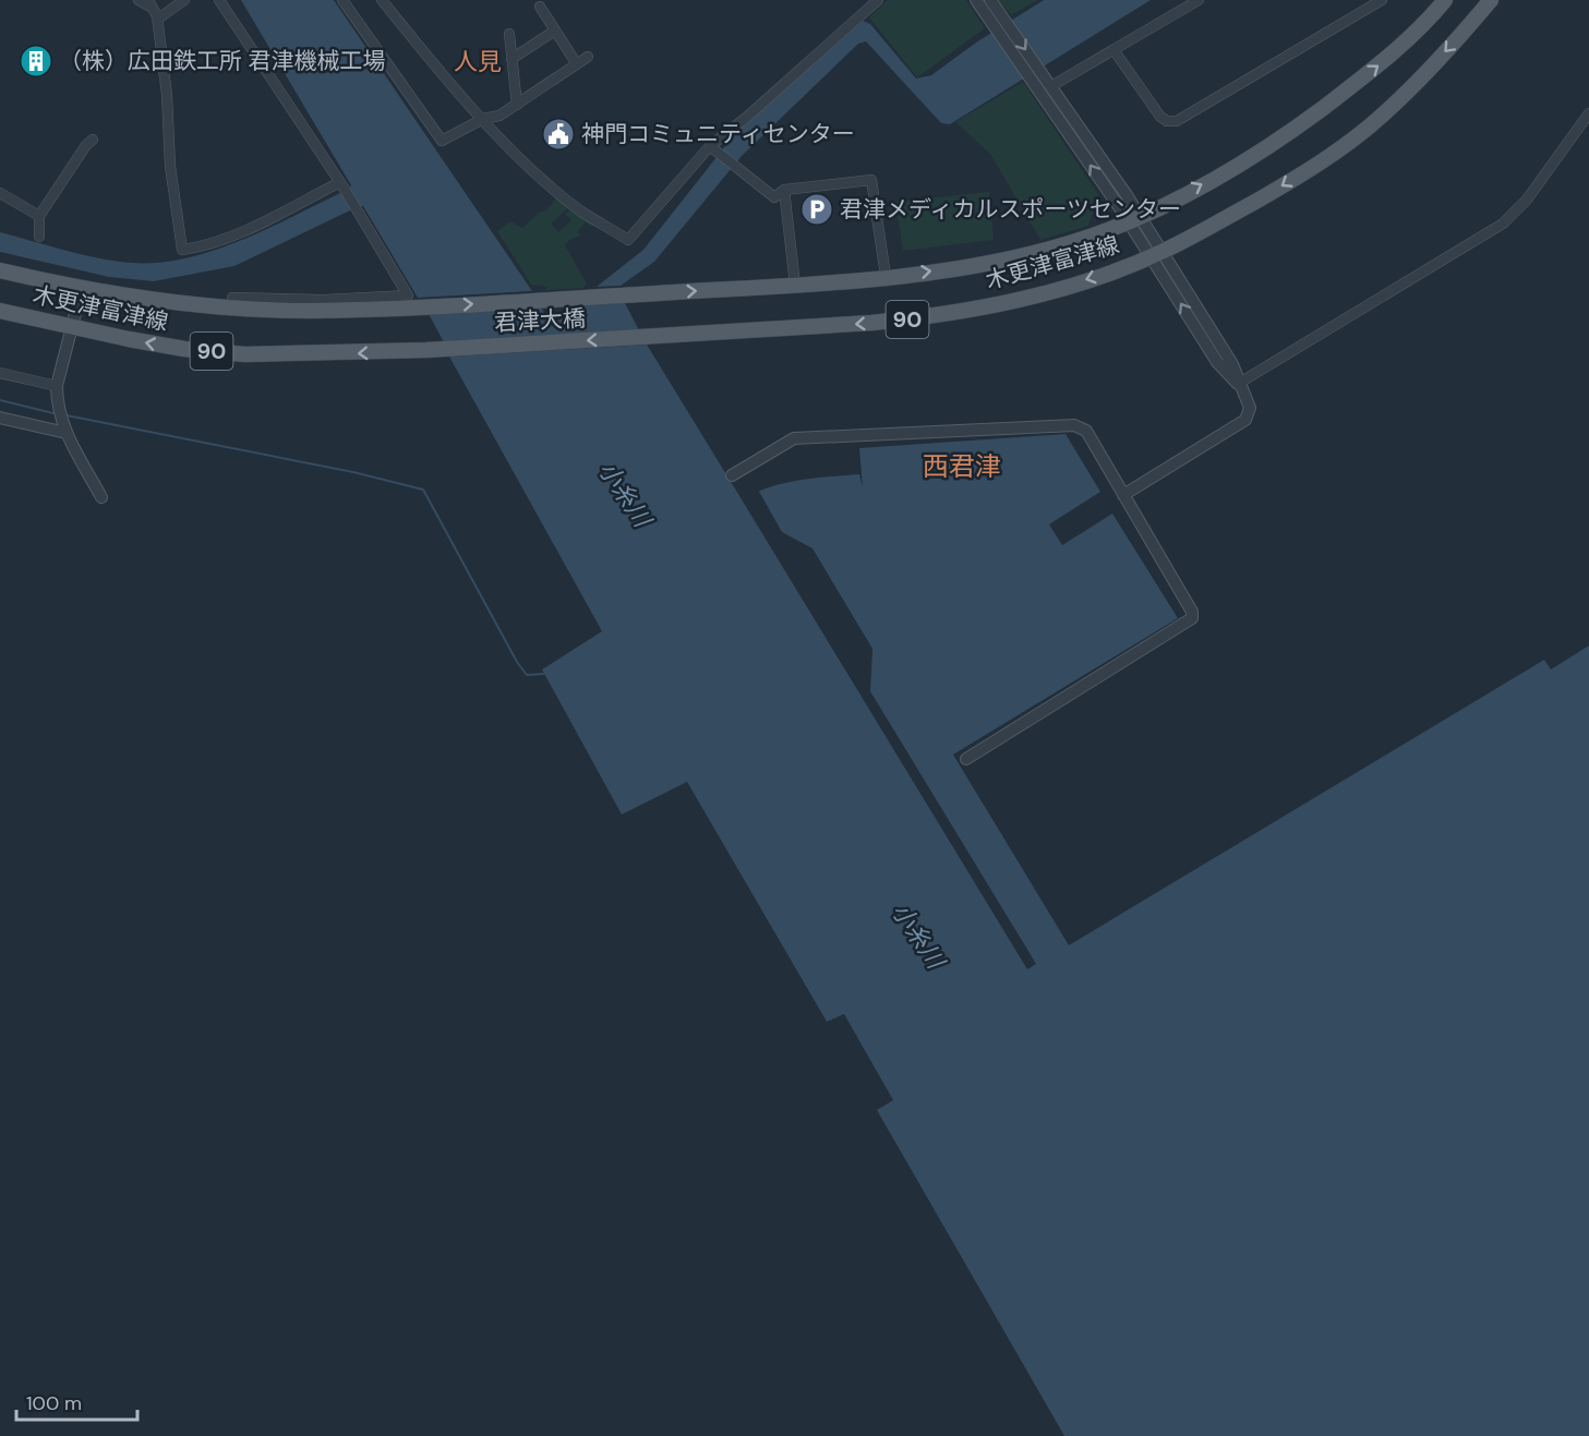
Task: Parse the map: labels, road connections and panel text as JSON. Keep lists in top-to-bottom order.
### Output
{
  "streets": {
    "main road": ["木更津富津線", "90", "君津大橋"]
  },
  "crossings": [
    ["木更津富津線", "君津大橋"]
  ],
  "districts": ["人見", "西君津"],
  "water": ["小糸川"],
  "places": {
    "building": ["（株）広田鉄工所 君津機械工場"],
    "public building": ["神門コミュニティセンター"],
    "parking": ["君津メディカルスポーツセンター"]
  },
  "scale_bar": "100 m"
}
